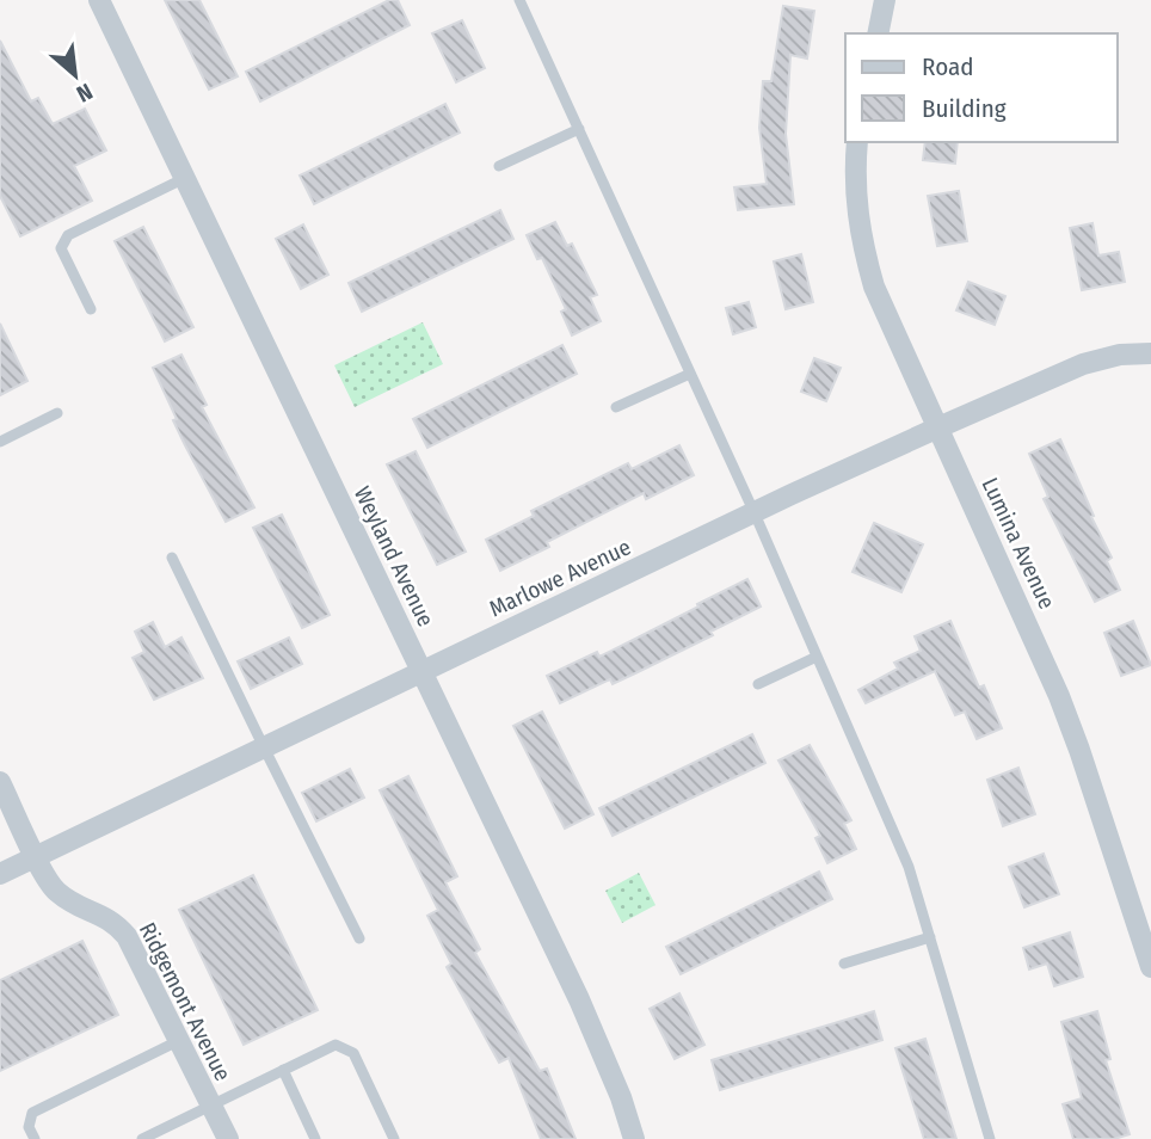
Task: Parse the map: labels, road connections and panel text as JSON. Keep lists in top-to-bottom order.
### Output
{
  "streets": {
    "street": [
      "Lumina Avenue",
      "Weyland Avenue",
      "Marlowe Avenue",
      "Ridgemont Avenue"
    ]
  },
  "crossings": [
    ["Lumina Avenue", "Marlowe Avenue"],
    ["Weyland Avenue", "Marlowe Avenue"],
    ["Marlowe Avenue", "Ridgemont Avenue"]
  ],
  "legend": ["Road", "Building"],
  "north": "bottom right"
}
